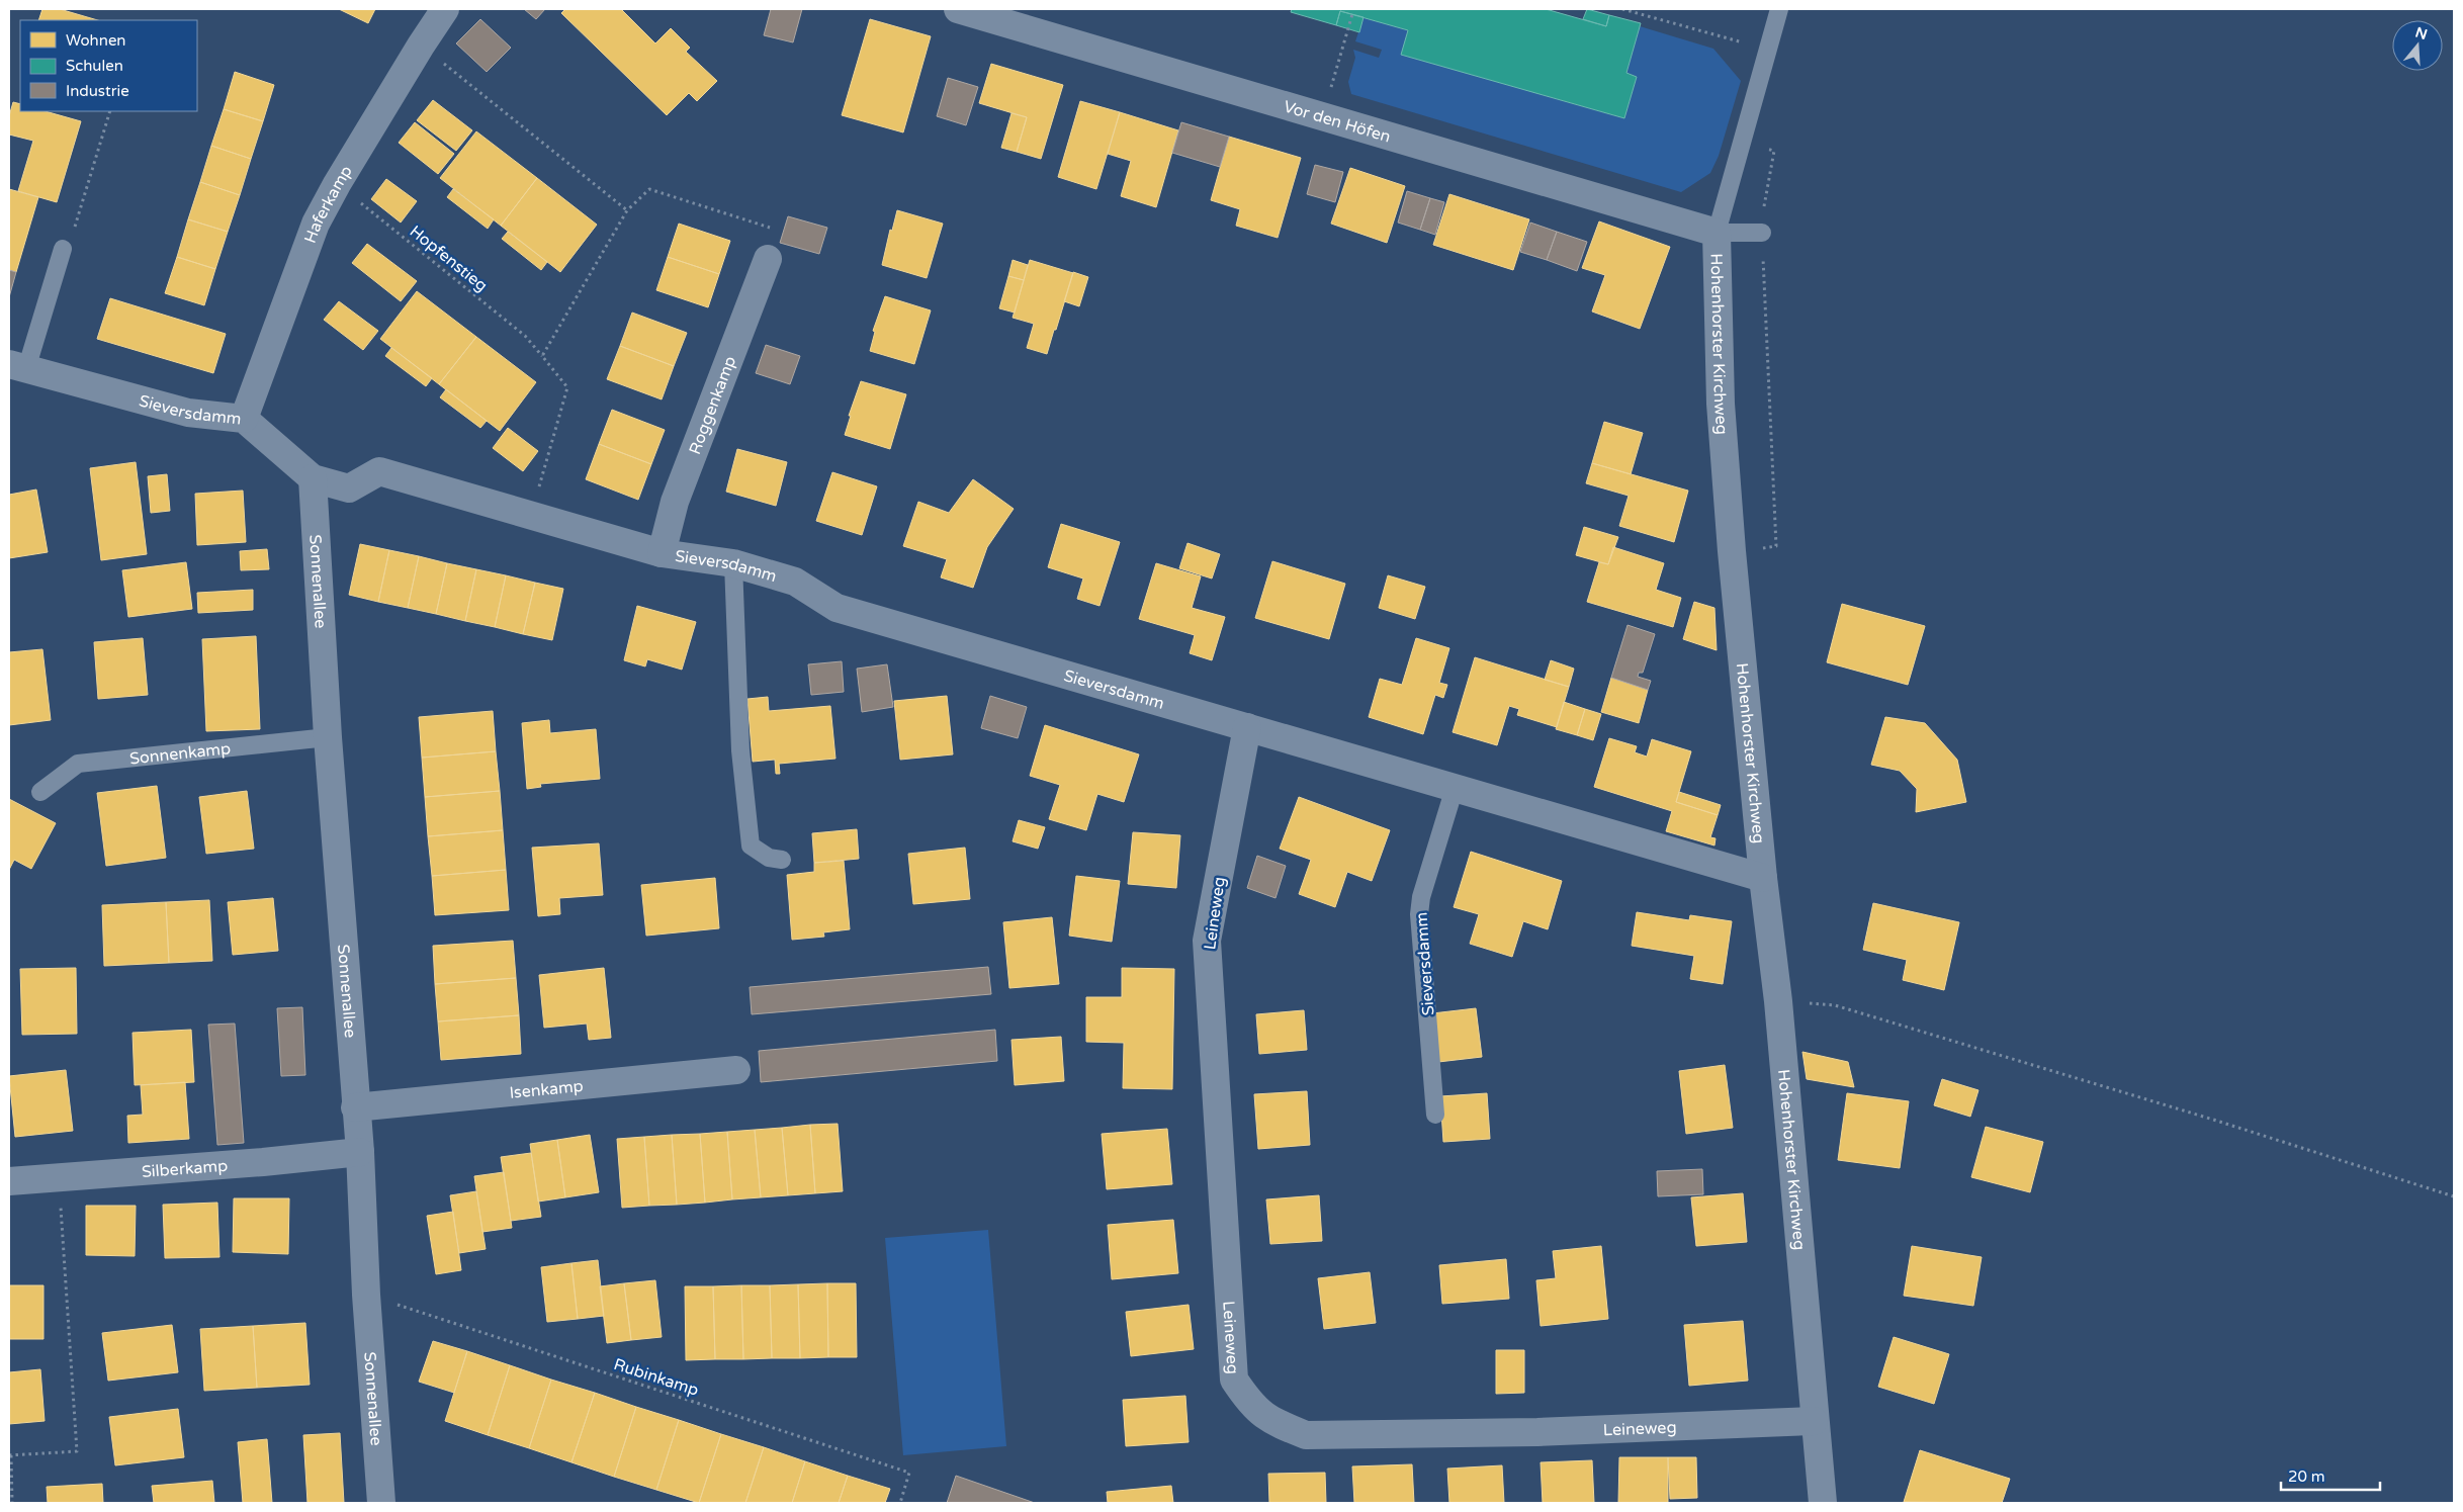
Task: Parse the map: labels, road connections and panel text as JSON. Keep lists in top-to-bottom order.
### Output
{
  "streets": {
    "street": [
      "Vor den Höfen",
      "Haferkamp",
      "Hohenhorster Kirchweg",
      "Roggenkamp",
      "Sieversdamm",
      "Sonnenallee",
      "Leineweg",
      "Isenkamp",
      "Silberkamp"
    ],
    "lane": ["Sonnenkamp"],
    "path": ["Hopfenstieg", "Rubinkamp"]
  },
  "crossings": [
    ["Vor den Höfen", "Hohenhorster Kirchweg"],
    ["Haferkamp", "Hopfenstieg"],
    ["Haferkamp", "Sieversdamm"],
    ["Hopfenstieg", "Sieversdamm"],
    ["Hohenhorster Kirchweg", "Sieversdamm"],
    ["Hohenhorster Kirchweg", "Leineweg"],
    ["Roggenkamp", "Sieversdamm"],
    ["Sieversdamm", "Sonnenallee"],
    ["Sieversdamm", "Leineweg"],
    ["Sonnenallee", "Sonnenkamp"],
    ["Sonnenallee", "Isenkamp"],
    ["Sonnenallee", "Silberkamp"],
    ["Sonnenallee", "Rubinkamp"]
  ],
  "legend": ["Wohnen", "Schulen", "Industrie"],
  "scale_bar": "20 m",
  "north": "top"
}
